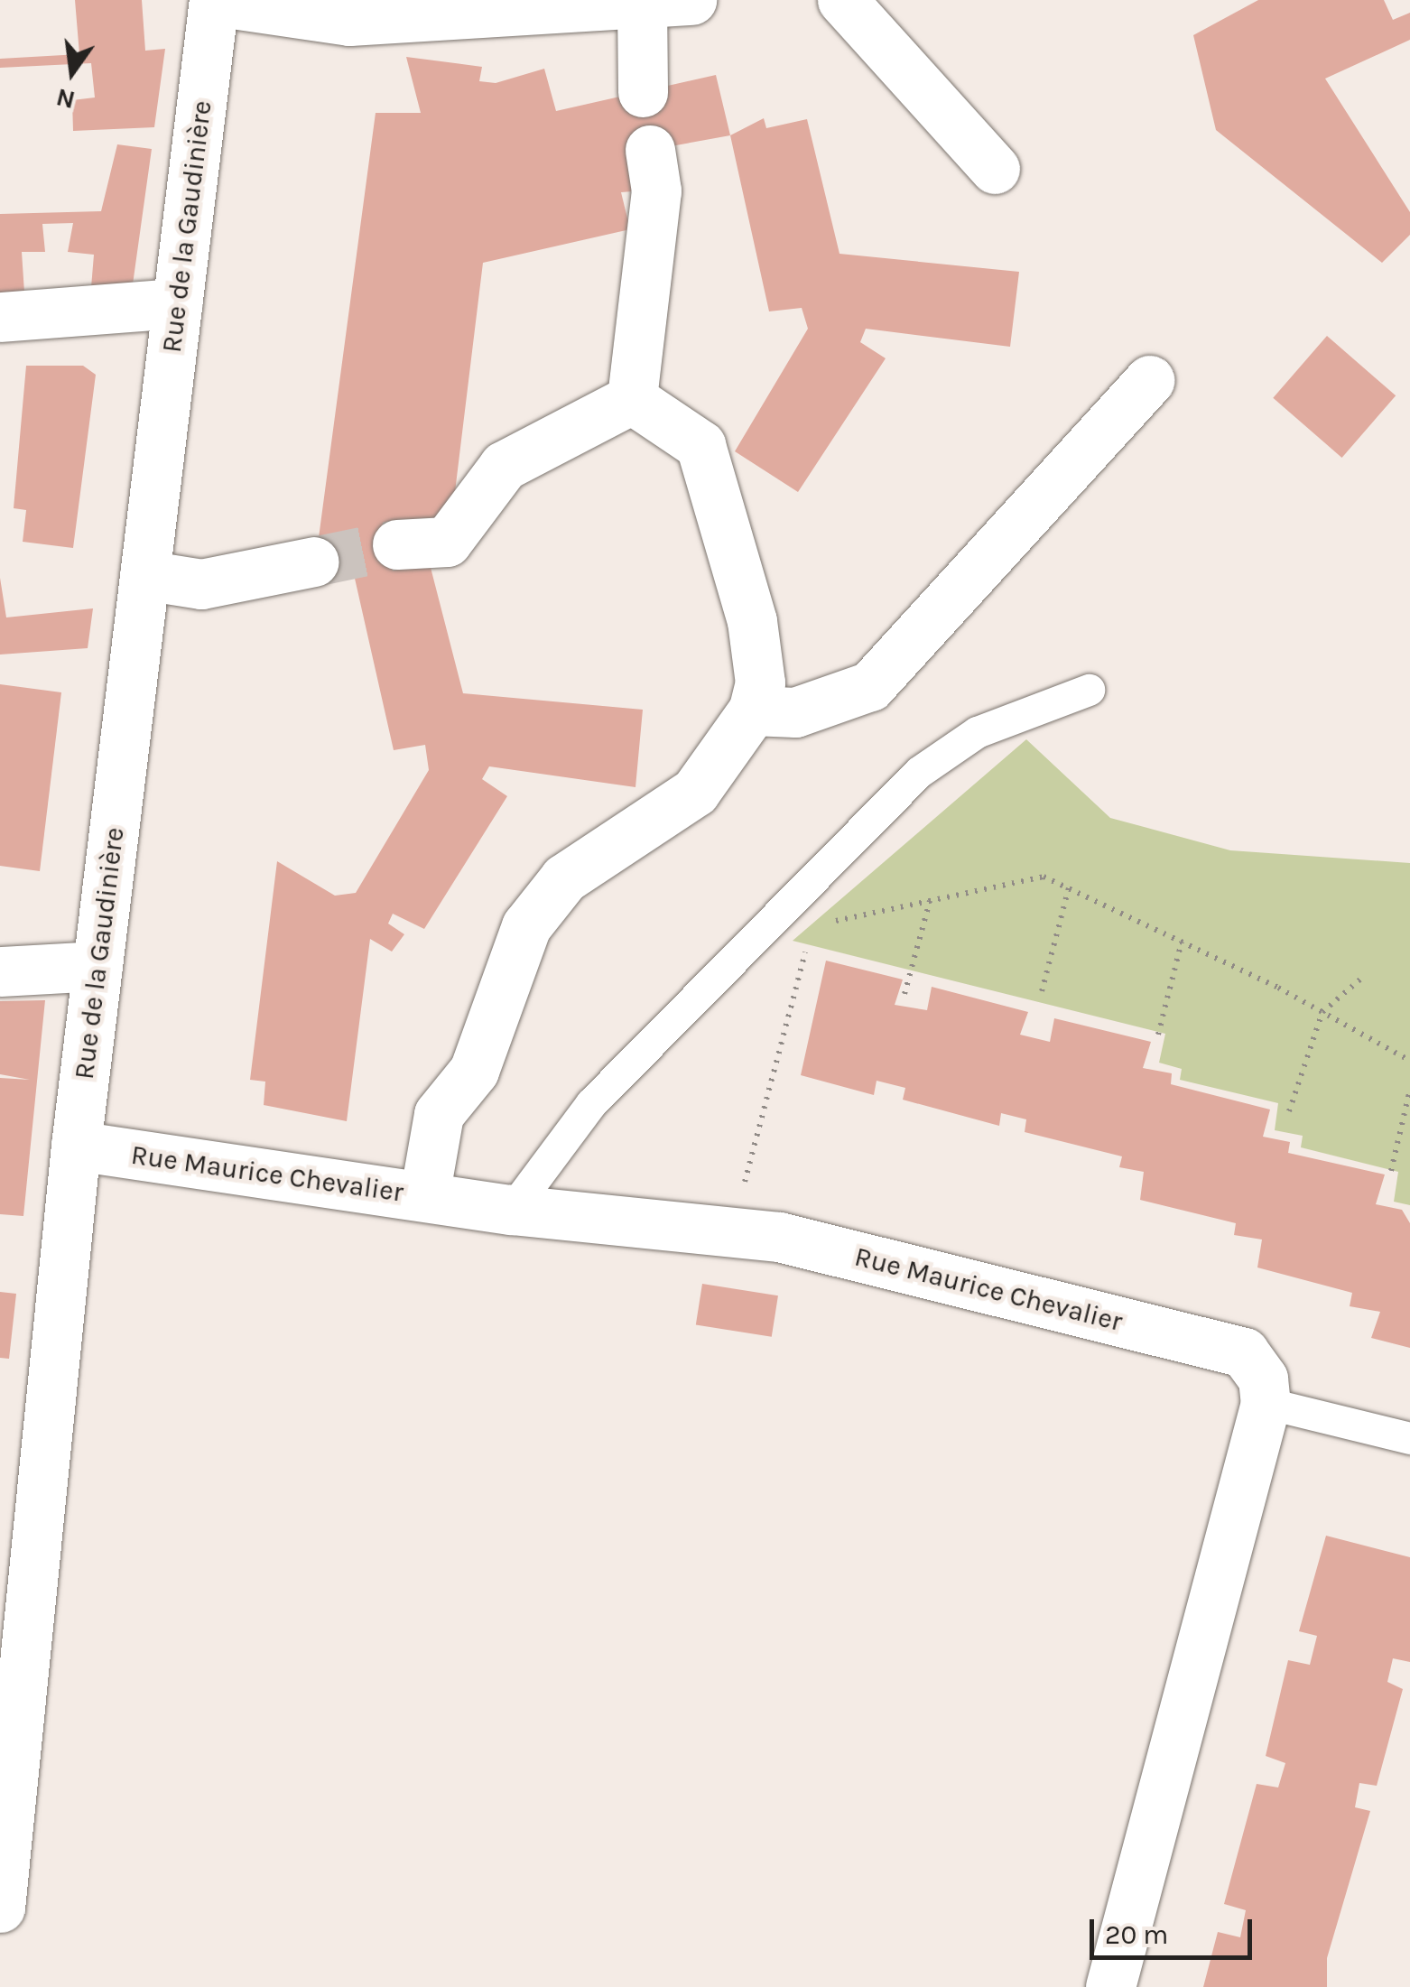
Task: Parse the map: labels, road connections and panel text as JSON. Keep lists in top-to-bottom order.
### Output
{
  "streets": {
    "street": ["Rue de la Gaudinière", "Rue Maurice Chevalier"]
  },
  "crossings": [
    ["Rue de la Gaudinière", "Rue Maurice Chevalier"]
  ],
  "scale_bar": "20 m",
  "north": "bottom"
}
